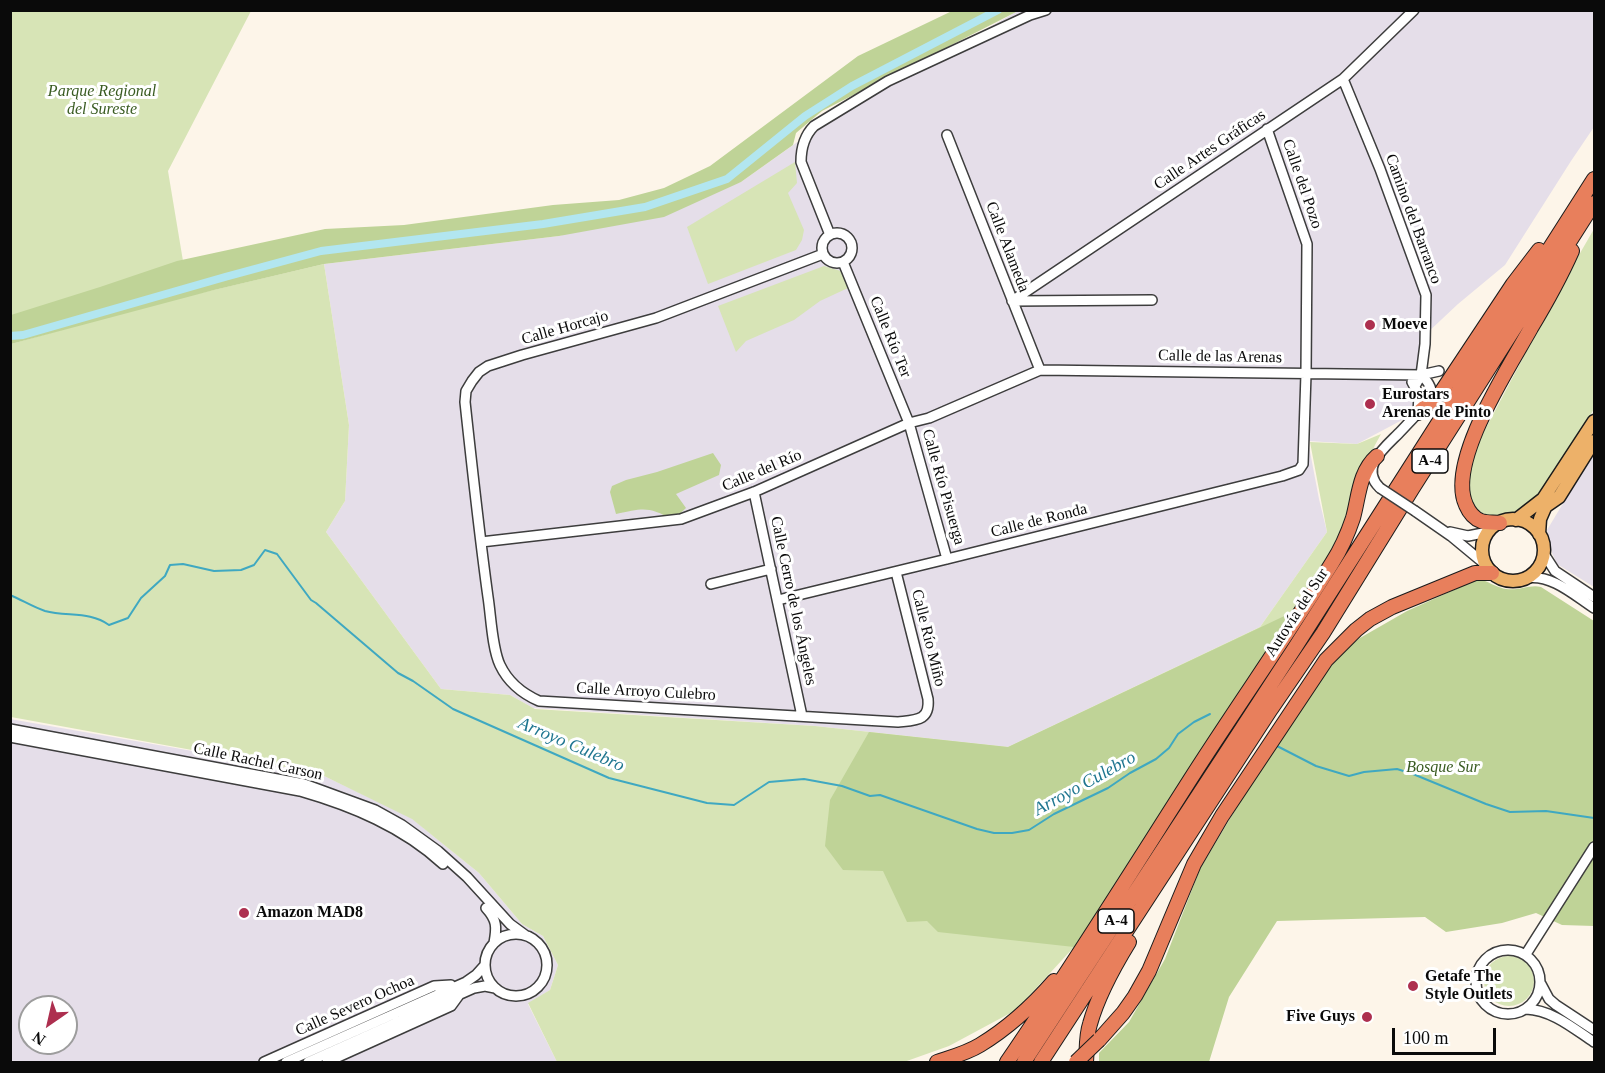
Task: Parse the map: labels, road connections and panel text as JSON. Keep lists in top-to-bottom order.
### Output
{
  "streets": {
    "highway": ["A-4", "Autovía del Sur"],
    "street": [
      "Calle Artes Gráficas",
      "Calle del Pozo",
      "Camino del Barranco",
      "Calle Alameda",
      "Calle Horcajo",
      "Calle Río Ter",
      "Calle de las Arenas",
      "Calle del Río",
      "Calle Río Pisuerga",
      "Calle de Ronda",
      "Calle Cerro de los Ángeles",
      "Calle Río Miño",
      "Calle Arroyo Culebro",
      "Calle Rachel Carson",
      "Calle Severo Ochoa"
    ]
  },
  "crossings": [
    ["Calle Artes Gráficas", "Calle del Pozo"],
    ["Calle Artes Gráficas", "Camino del Barranco"],
    ["Calle Artes Gráficas", "Calle Alameda"],
    ["Calle del Pozo", "Calle de las Arenas"],
    ["Calle del Pozo", "Calle de Ronda"],
    ["Camino del Barranco", "Calle de las Arenas"],
    ["Calle Alameda", "Calle de las Arenas"],
    ["Calle Alameda", "Calle del Río"],
    ["Calle Horcajo", "Calle Río Ter"],
    ["Calle Horcajo", "Calle del Río"],
    ["Calle Horcajo", "Calle Arroyo Culebro"],
    ["Calle Río Ter", "Calle del Río"],
    ["Calle Río Ter", "Calle Río Pisuerga"],
    ["Calle de las Arenas", "Calle del Río"],
    ["Calle del Río", "Calle Río Pisuerga"],
    ["Calle del Río", "Calle Cerro de los Ángeles"],
    ["Calle del Río", "Calle Arroyo Culebro"],
    ["Calle Río Pisuerga", "Calle de Ronda"],
    ["Calle de Ronda", "Calle Cerro de los Ángeles"],
    ["Calle de Ronda", "Calle Río Miño"],
    ["Calle Cerro de los Ángeles", "Calle Arroyo Culebro"],
    ["Calle Río Miño", "Calle Arroyo Culebro"],
    ["Calle Rachel Carson", "Calle Severo Ochoa"]
  ],
  "water": ["Arroyo Culebro"],
  "parks": ["Parque Regional del Sureste", "Bosque Sur"],
  "places": [
    "Moeve",
    "Eurostars Arenas de Pinto",
    "Amazon MAD8",
    "Getafe The Style Outlets",
    "Five Guys"
  ],
  "scale_bar": "100 m",
  "north": "bottom left"
}
